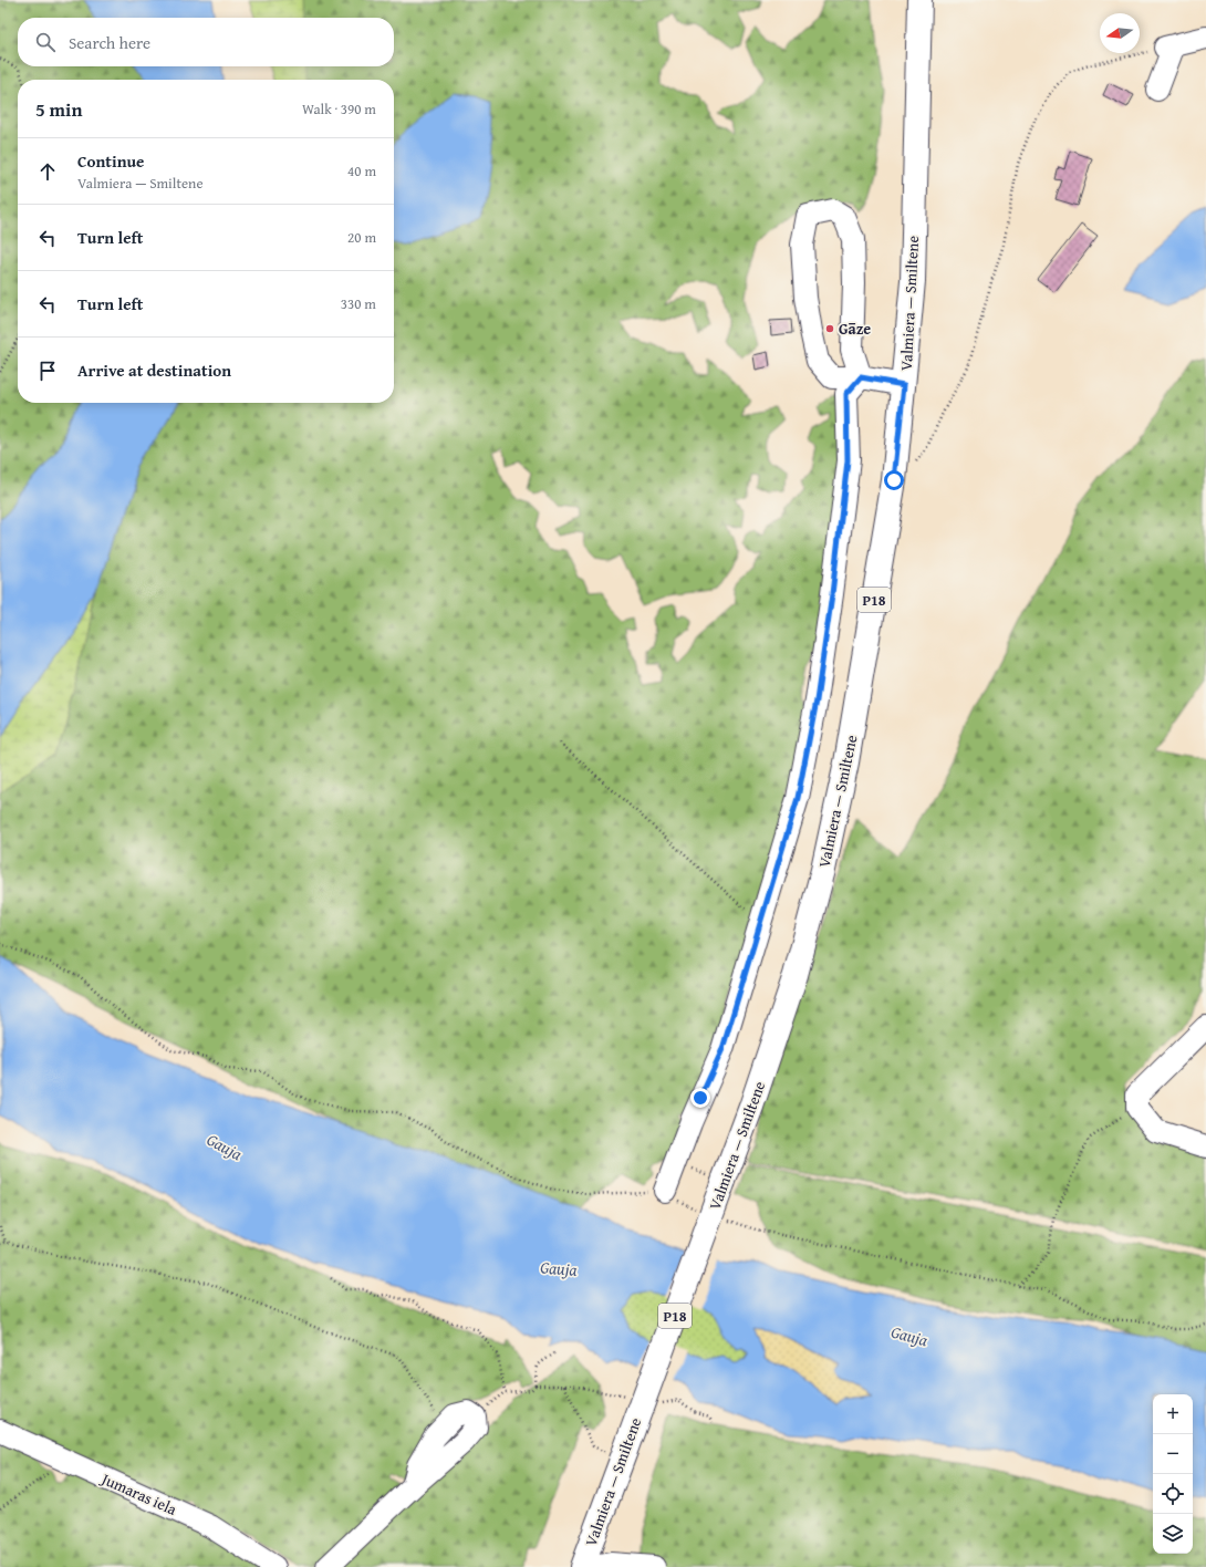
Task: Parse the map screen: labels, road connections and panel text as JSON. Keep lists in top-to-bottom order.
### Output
{
  "streets": {
    "main road": ["Valmiera — Smiltene", "P18"],
    "street": ["Jumaras iela"]
  },
  "water": ["Gauja"],
  "places": ["Gāze"],
  "north": "left",
  "page": {
    "search": "Search here",
    "heading": ["5 min", "Walk · 390 m"],
    "list": [
      ["Continue", "Valmiera — Smiltene", "40 m"],
      ["Turn left", "20 m"],
      ["Turn left", "330 m"],
      "Arrive at destination"
    ],
    "map_buttons": ["+", "−"]
  }
}
